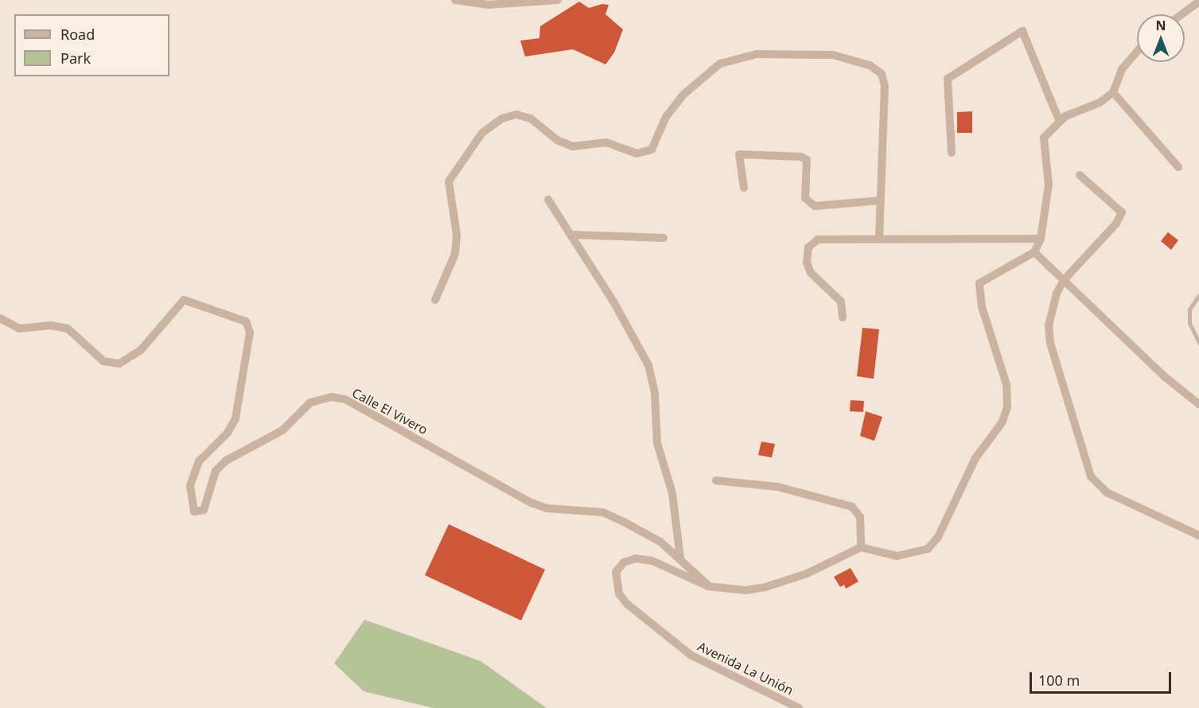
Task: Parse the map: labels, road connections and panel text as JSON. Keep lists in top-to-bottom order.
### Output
{
  "streets": {
    "street": ["Calle El Vivero", "Avenida La Unión"]
  },
  "crossings": [
    ["Calle El Vivero", "Avenida La Unión"]
  ],
  "legend": ["Road", "Park"],
  "scale_bar": "100 m",
  "north": "top"
}
